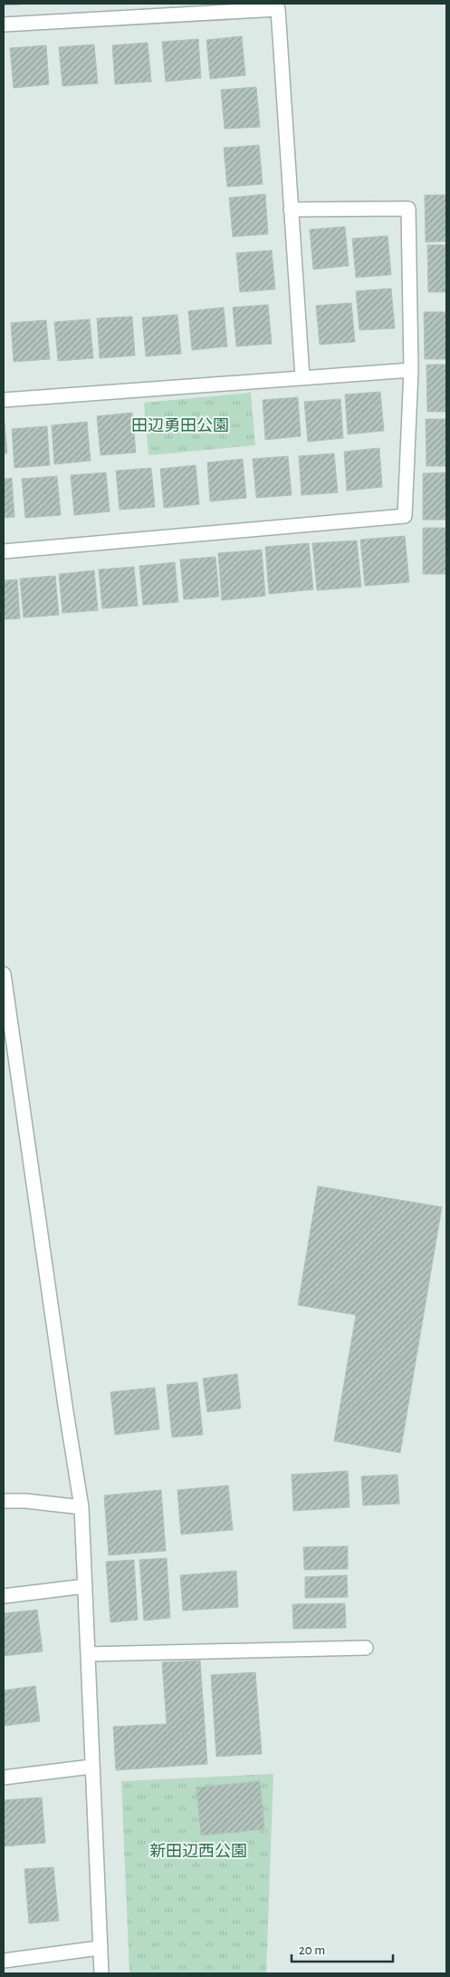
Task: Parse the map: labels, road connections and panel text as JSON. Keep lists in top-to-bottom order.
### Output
{
  "parks": ["田辺勇田公園", "新田辺西公園"],
  "scale_bar": "20 m"
}
